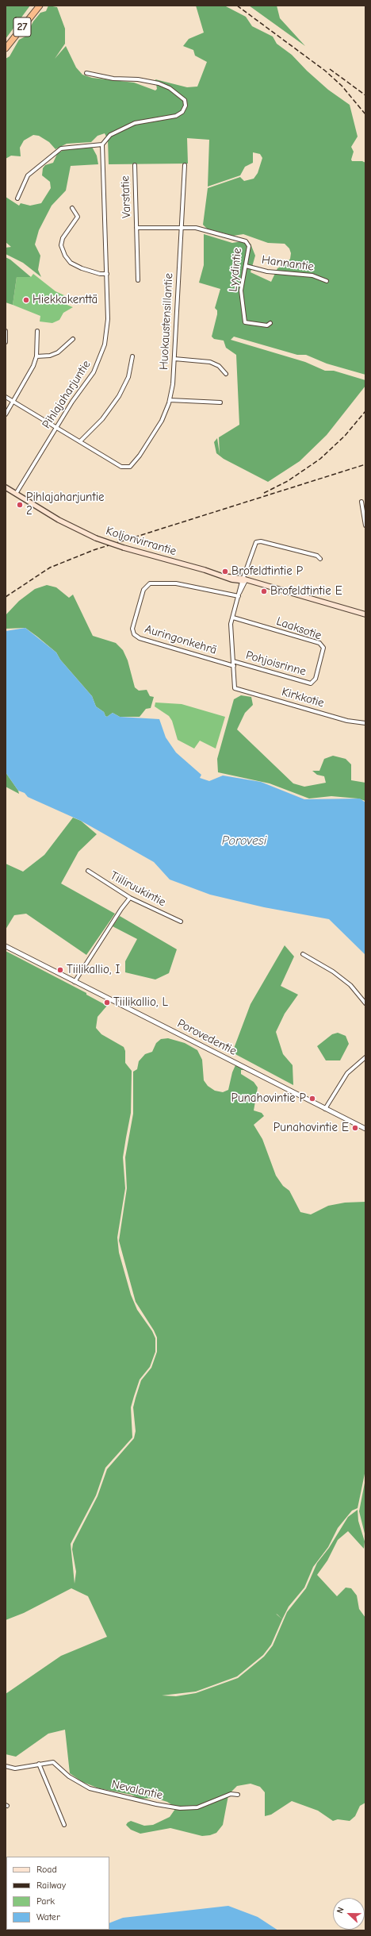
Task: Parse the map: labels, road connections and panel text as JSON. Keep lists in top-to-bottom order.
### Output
{
  "streets": {
    "highway": ["27"],
    "main road": ["Koljonvirrantie"],
    "street": [
      "Varstatie",
      "Hannantie",
      "Lyydintie",
      "Huokaustensillantie",
      "Pihlajaharjuntie",
      "Laaksotie",
      "Auringonkehrä",
      "Pohjoisrinne",
      "Kirkkotie",
      "Tiiliruukintie",
      "Porovedentie",
      "Nevalantie"
    ]
  },
  "crossings": [
    ["Varstatie", "Lyydintie"],
    ["Varstatie", "Huokaustensillantie"],
    ["Hannantie", "Lyydintie"],
    ["Lyydintie", "Huokaustensillantie"],
    ["Pihlajaharjuntie", "Koljonvirrantie"],
    ["Laaksotie", "Pohjoisrinne"],
    ["Auringonkehrä", "Kirkkotie"]
  ],
  "water": ["Porovesi"],
  "places": [
    "Hiekkakenttä",
    "Pihlajaharjuntie 2",
    "Brofeldtintie P",
    "Brofeldtintie E",
    "Tiilikallio, I",
    "Tiilikallio, L",
    "Punahovintie P",
    "Punahovintie E"
  ],
  "legend": [
    "Road",
    "Railway",
    "Park",
    "Water"
  ],
  "north": "left"
}
